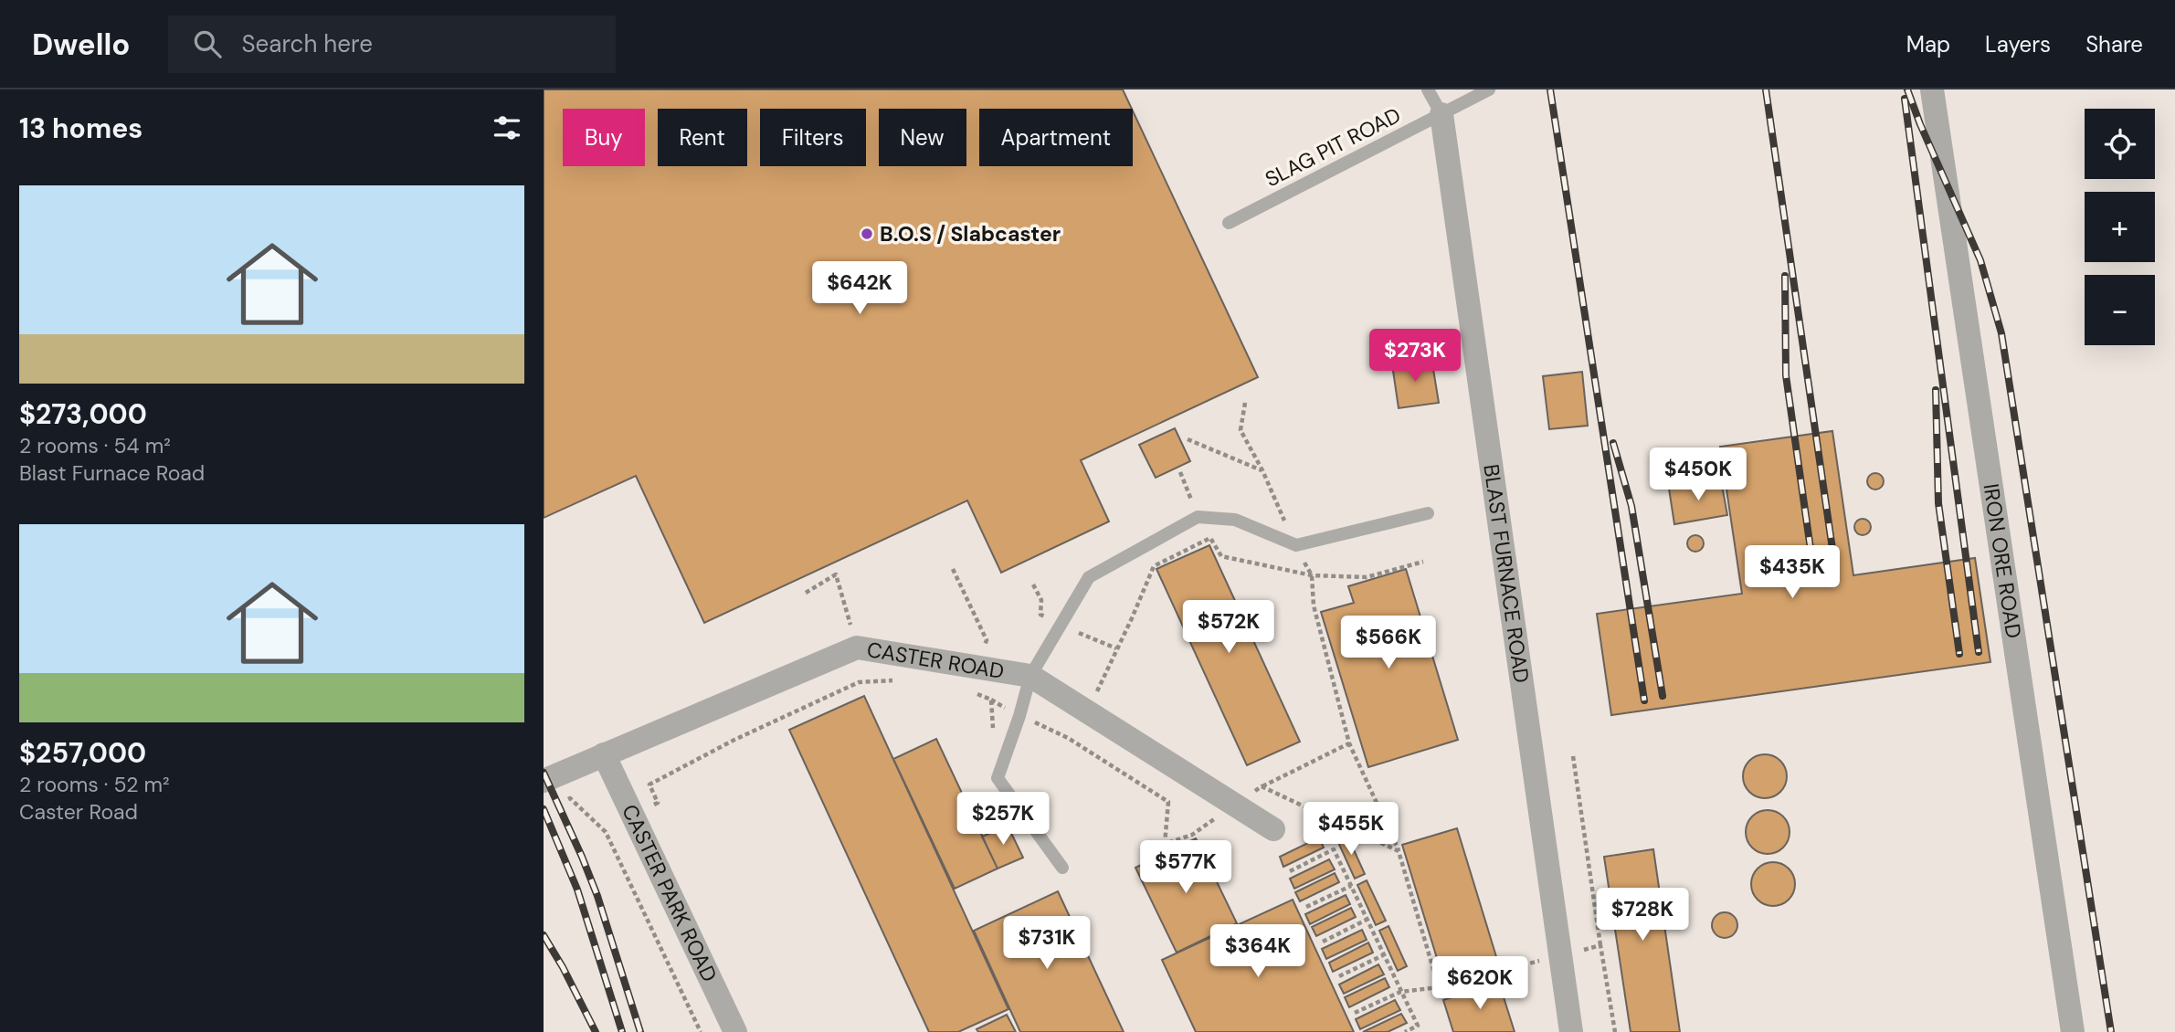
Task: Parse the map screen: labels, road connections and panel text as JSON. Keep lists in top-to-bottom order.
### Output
{
  "streets": {
    "street": [
      "IRON ORE ROAD",
      "BLAST FURNACE ROAD",
      "CASTER ROAD",
      "CASTER PARK ROAD"
    ],
    "lane": ["SLAG PIT ROAD"]
  },
  "crossings": [
    ["SLAG PIT ROAD", "BLAST FURNACE ROAD"],
    ["CASTER ROAD", "CASTER PARK ROAD"]
  ],
  "places": ["B.O.S / Slabcaster"],
  "page": {
    "header": "Dwello",
    "search": "Search here",
    "nav": ["Map", "Layers", "Share"],
    "heading": "13 homes",
    "map_buttons": ["+", "−"],
    "chip": [
      "Buy",
      "Rent",
      "Filters",
      "New",
      "Apartment"
    ],
    "list": [
      {
        "name": "$273,000",
        "note": "2 rooms · 54 m² · Blast Furnace Road"
      },
      {
        "name": "$257,000",
        "note": "2 rooms · 52 m² · Caster Road"
      }
    ],
    "price": [
      "$642K",
      "$273K",
      "$450K",
      "$435K",
      "$572K",
      "$566K",
      "$257K",
      "$455K",
      "$577K",
      "$728K",
      "$731K",
      "$364K",
      "$620K"
    ]
  }
}
